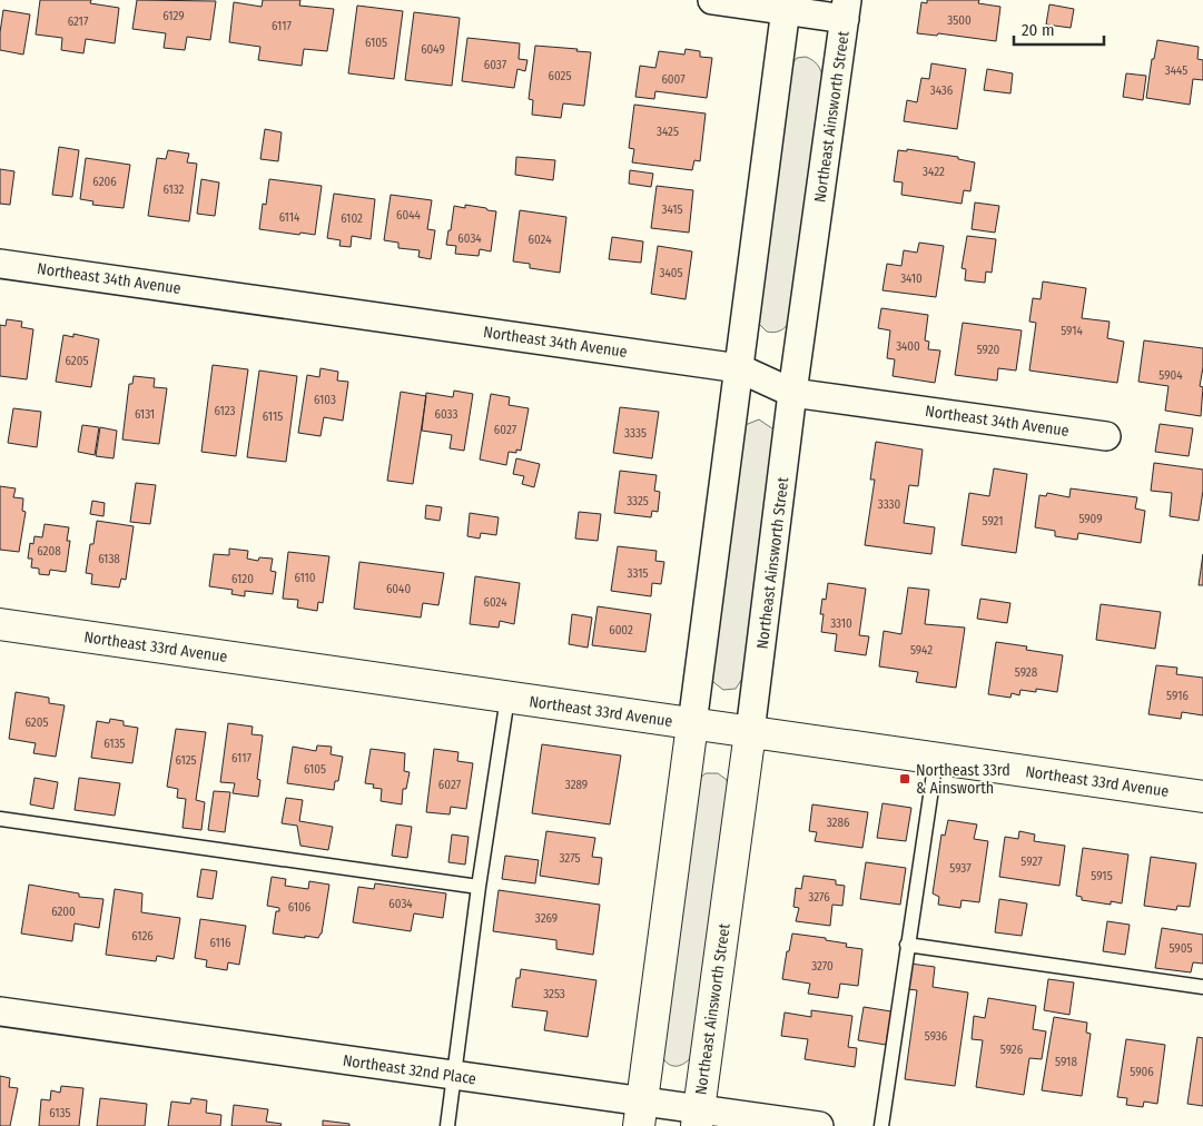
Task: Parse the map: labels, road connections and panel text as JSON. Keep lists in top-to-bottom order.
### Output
{
  "streets": {
    "main road": ["Northeast Ainsworth Street", "Northeast 33rd Avenue"],
    "street": ["Northeast 34th Avenue", "Northeast 32nd Place"]
  },
  "crossings": [
    ["Northeast Ainsworth Street", "Northeast 34th Avenue"],
    ["Northeast Ainsworth Street", "Northeast 33rd Avenue"],
    ["Northeast Ainsworth Street", "Northeast 32nd Place"]
  ],
  "places": {
    "transit": ["Northeast 33rd & Ainsworth"]
  },
  "house_numbers": [
    "6129",
    "3500",
    "6217",
    "6117",
    "6105",
    "6049",
    "6037",
    "3445",
    "6025",
    "6007",
    "3436",
    "3425",
    "3422",
    "6206",
    "6132",
    "3415",
    "6044",
    "6114",
    "6102",
    "6034",
    "6024",
    "3405",
    "3410",
    "5914",
    "3400",
    "5920",
    "6205",
    "5904",
    "6103",
    "6123",
    "6131",
    "6033",
    "6115",
    "6027",
    "3335",
    "3325",
    "3330",
    "5909",
    "5921",
    "6208",
    "6138",
    "3315",
    "6110",
    "6120",
    "6040",
    "6024",
    "3310",
    "6002",
    "5942",
    "5928",
    "5916",
    "6205",
    "6135",
    "6117",
    "6125",
    "6105",
    "6027",
    "3289",
    "3286",
    "3275",
    "5927",
    "5937",
    "5915",
    "3276",
    "6034",
    "6106",
    "6200",
    "3269",
    "6126",
    "6116",
    "5905",
    "3270",
    "3253",
    "5936",
    "5926",
    "5918",
    "5906",
    "6135"
  ],
  "scale_bar": "20 m"
}
